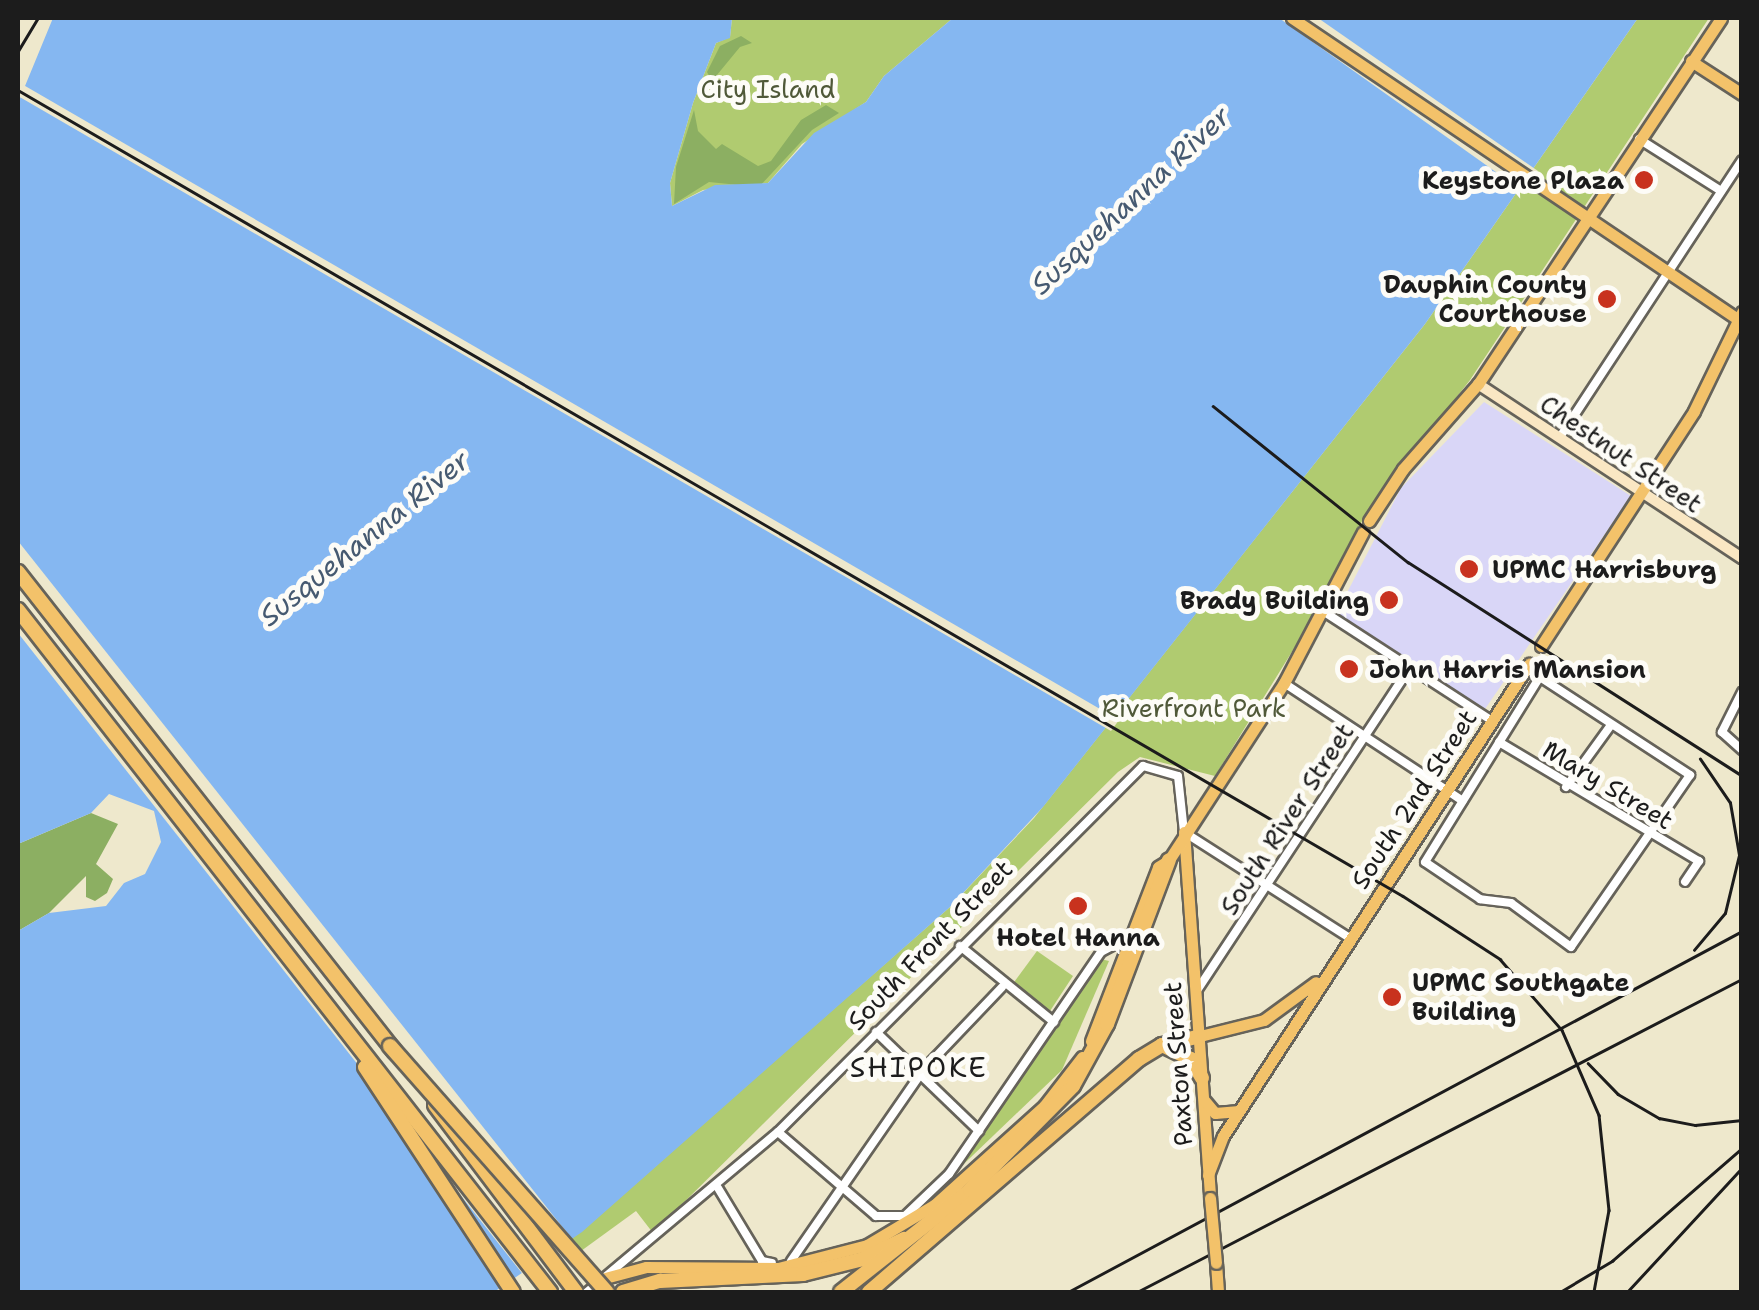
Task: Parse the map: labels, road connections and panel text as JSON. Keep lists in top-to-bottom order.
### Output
{
  "streets": {
    "main road": ["Chestnut Street", "South 2nd Street", "Paxton Street"],
    "street": ["Mary Street", "South River Street", "South Front Street"]
  },
  "crossings": [
    ["South 2nd Street", "Paxton Street"],
    ["South River Street", "Paxton Street"],
    ["South Front Street", "Paxton Street"]
  ],
  "districts": ["SHIPOKE"],
  "water": ["Susquehanna River"],
  "parks": ["City Island", "Riverfront Park"],
  "places": [
    "Keystone Plaza",
    "Dauphin County Courthouse",
    "UPMC Harrisburg",
    "Brady Building",
    "John Harris Mansion",
    "Hotel Hanna",
    "UPMC Southgate Building"
  ]
}
